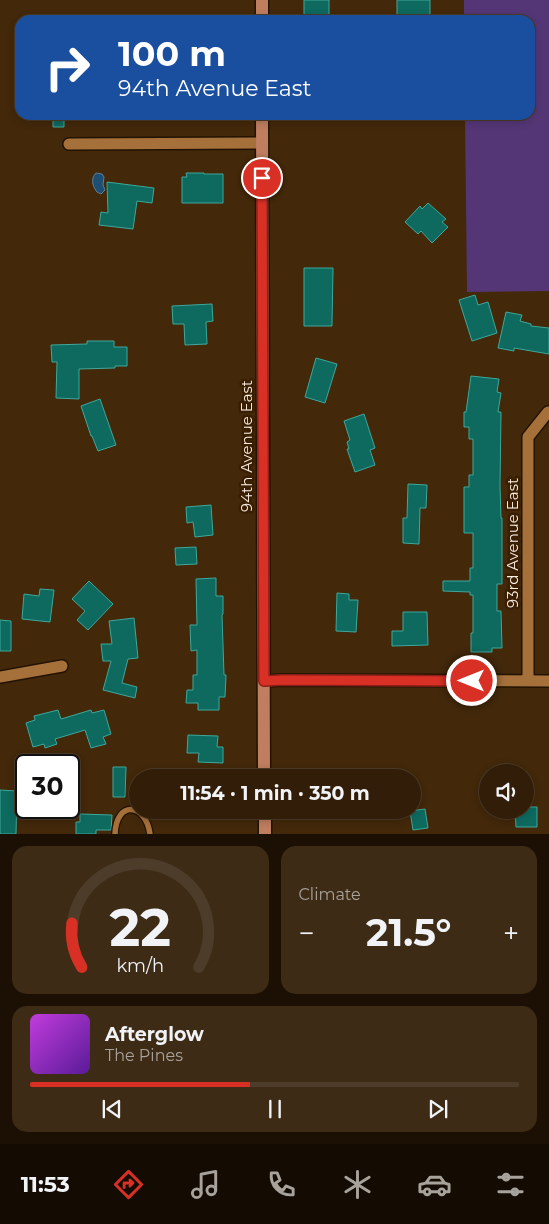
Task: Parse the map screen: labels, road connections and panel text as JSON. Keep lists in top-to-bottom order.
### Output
{
  "streets": {
    "main road": ["94th Avenue East"],
    "street": ["93rd Avenue East"]
  },
  "page": {
    "turn": ["100 m", "94th Avenue East"],
    "limit": "30",
    "trip": "11:54 · 1 min · 350 m",
    "tile": "Climate",
    "heat": ["−", "21.5°", "+"],
    "song": ["Afterglow", "The Pines"],
    "tabs": "11:53",
    "gauge": ["22", "km/h"]
  }
}
